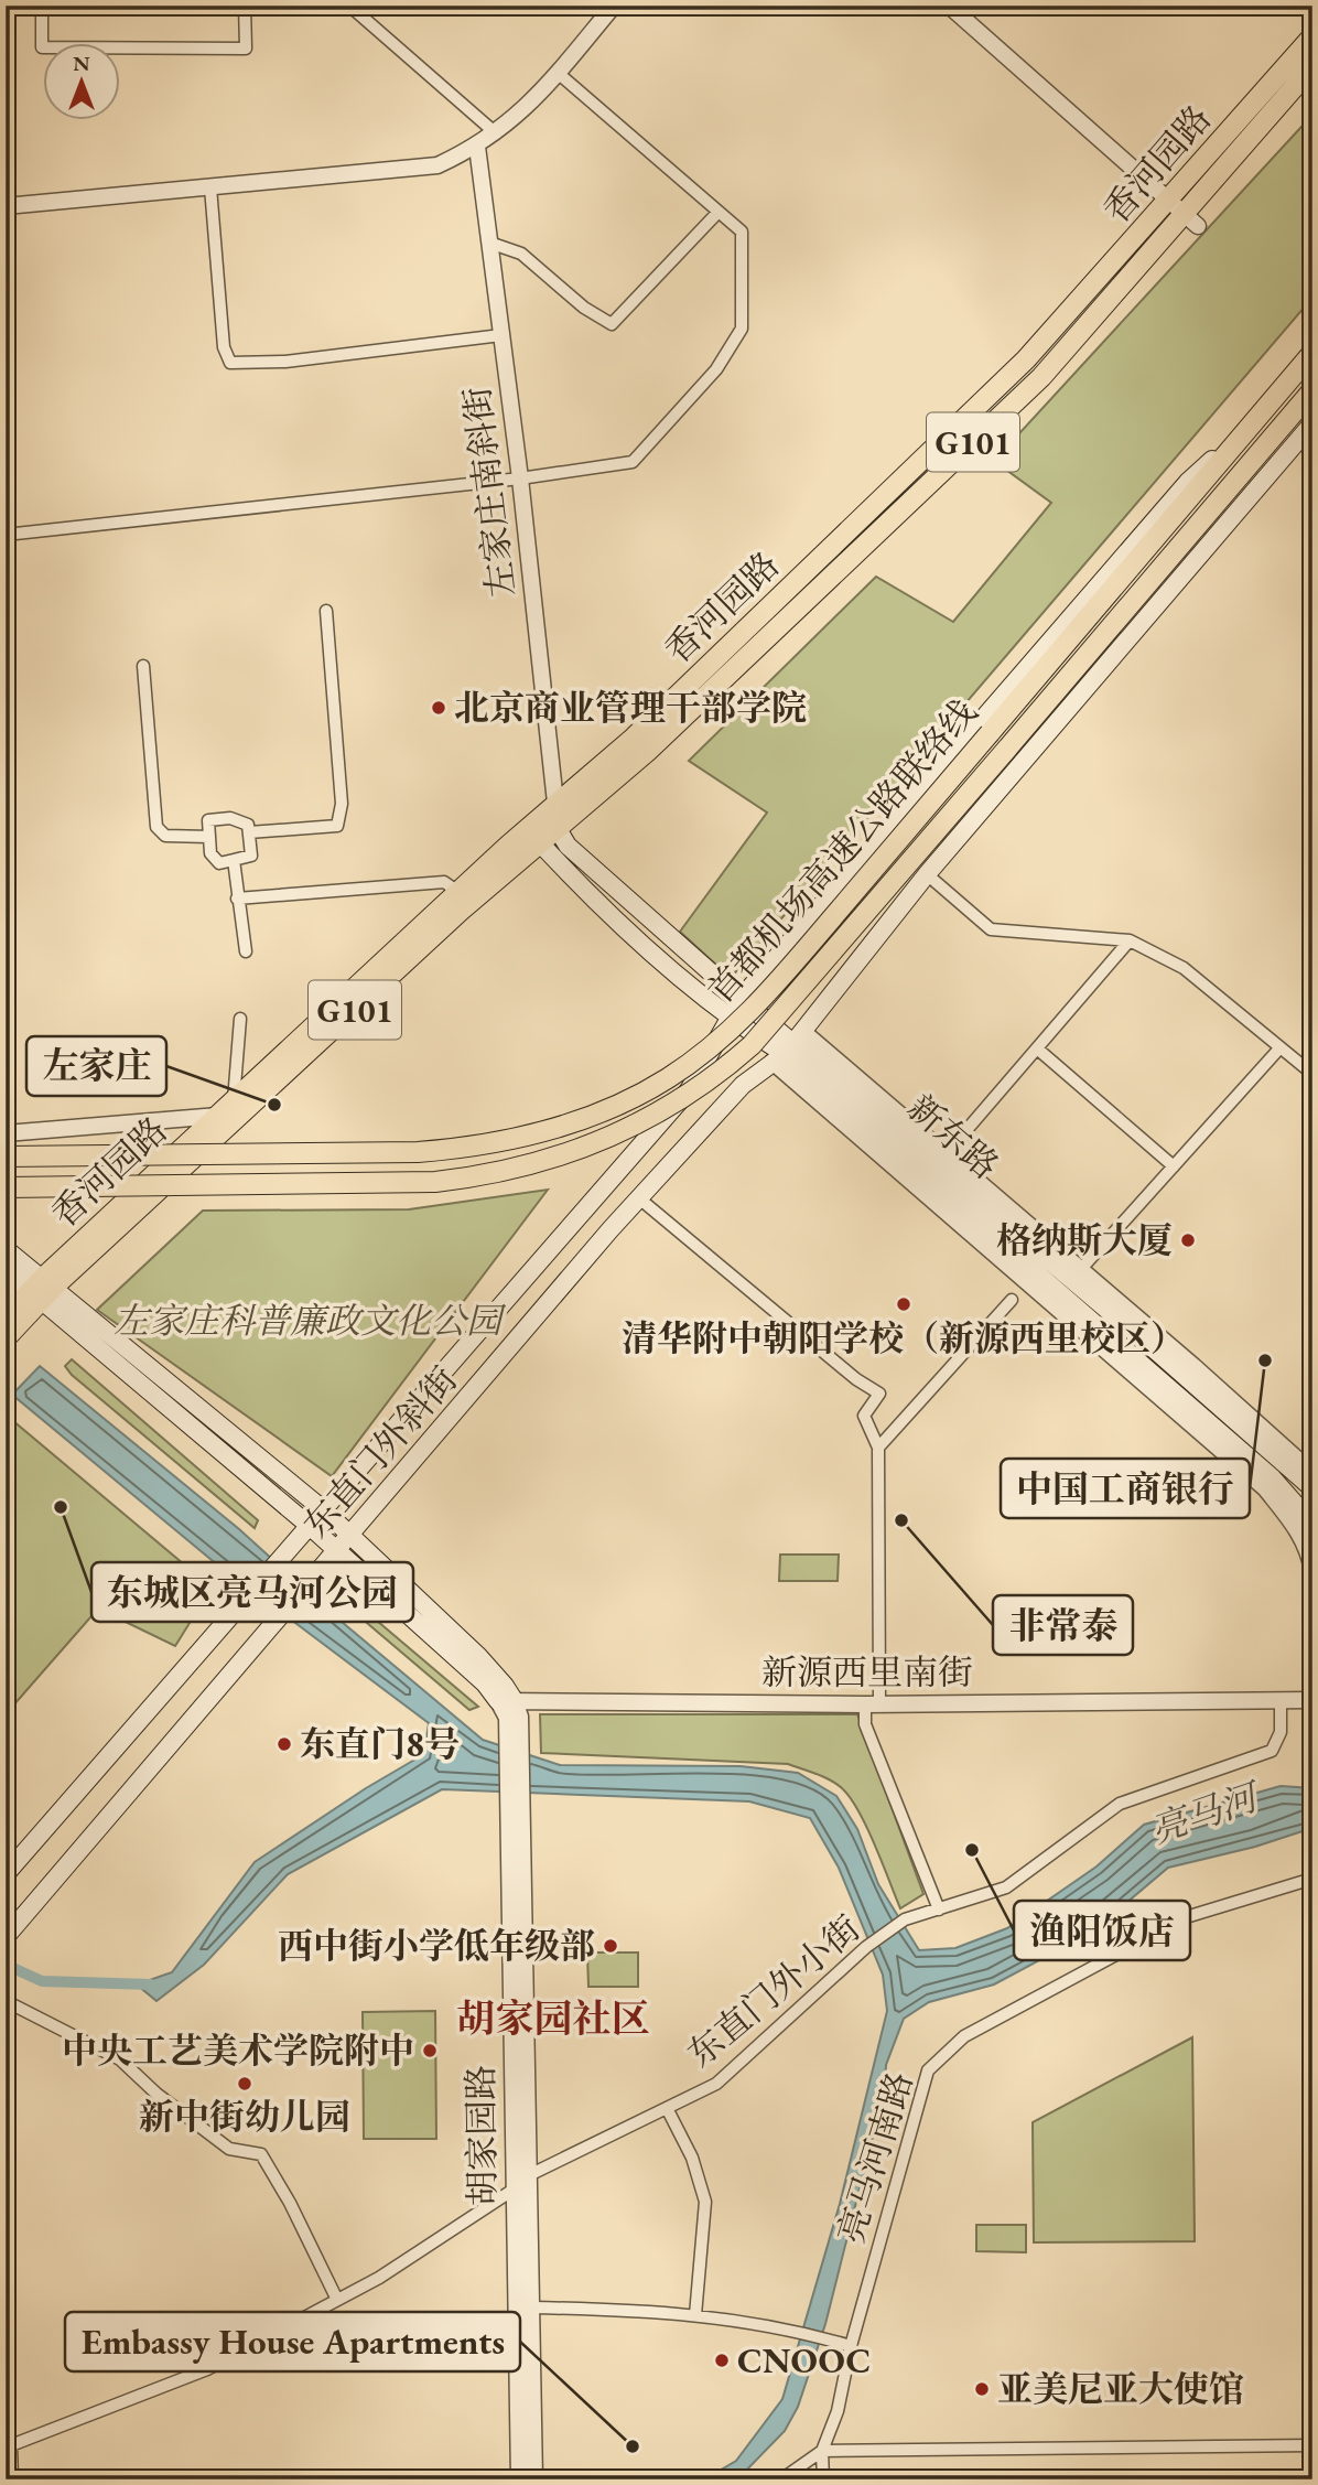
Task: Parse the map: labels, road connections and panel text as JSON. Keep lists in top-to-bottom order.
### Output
{
  "streets": {
    "highway": ["香河园路", "G101", "首都机场高速公路联络线"],
    "main road": ["新东路", "东直门外斜街"],
    "street": [
      "左家庄南斜街",
      "新源西里南街",
      "东直门外小街",
      "胡家园路",
      "亮马河南路"
    ]
  },
  "crossings": [
    ["香河园路", "左家庄南斜街"],
    ["香河园路", "新东路"],
    ["左家庄南斜街", "新东路"],
    ["首都机场高速公路联络线", "东直门外斜街"],
    ["新东路", "东直门外斜街"],
    ["新源西里南街", "胡家园路"],
    ["东直门外小街", "胡家园路"]
  ],
  "districts": ["胡家园社区"],
  "water": ["亮马河"],
  "parks": ["左家庄科普廉政文化公园"],
  "places": [
    "北京商业管理干部学院",
    "左家庄",
    "格纳斯大厦",
    "清华附中朝阳学校（新源西里校区）",
    "中国工商银行",
    "东城区亮马河公园",
    "非常泰",
    "东直门8号",
    "渔阳饭店",
    "西中街小学低年级部",
    "中央工艺美术学院附中",
    "新中街幼儿园",
    "CNOOC",
    "亚美尼亚大使馆",
    "Embassy House Apartments"
  ],
  "north": "top"
}
